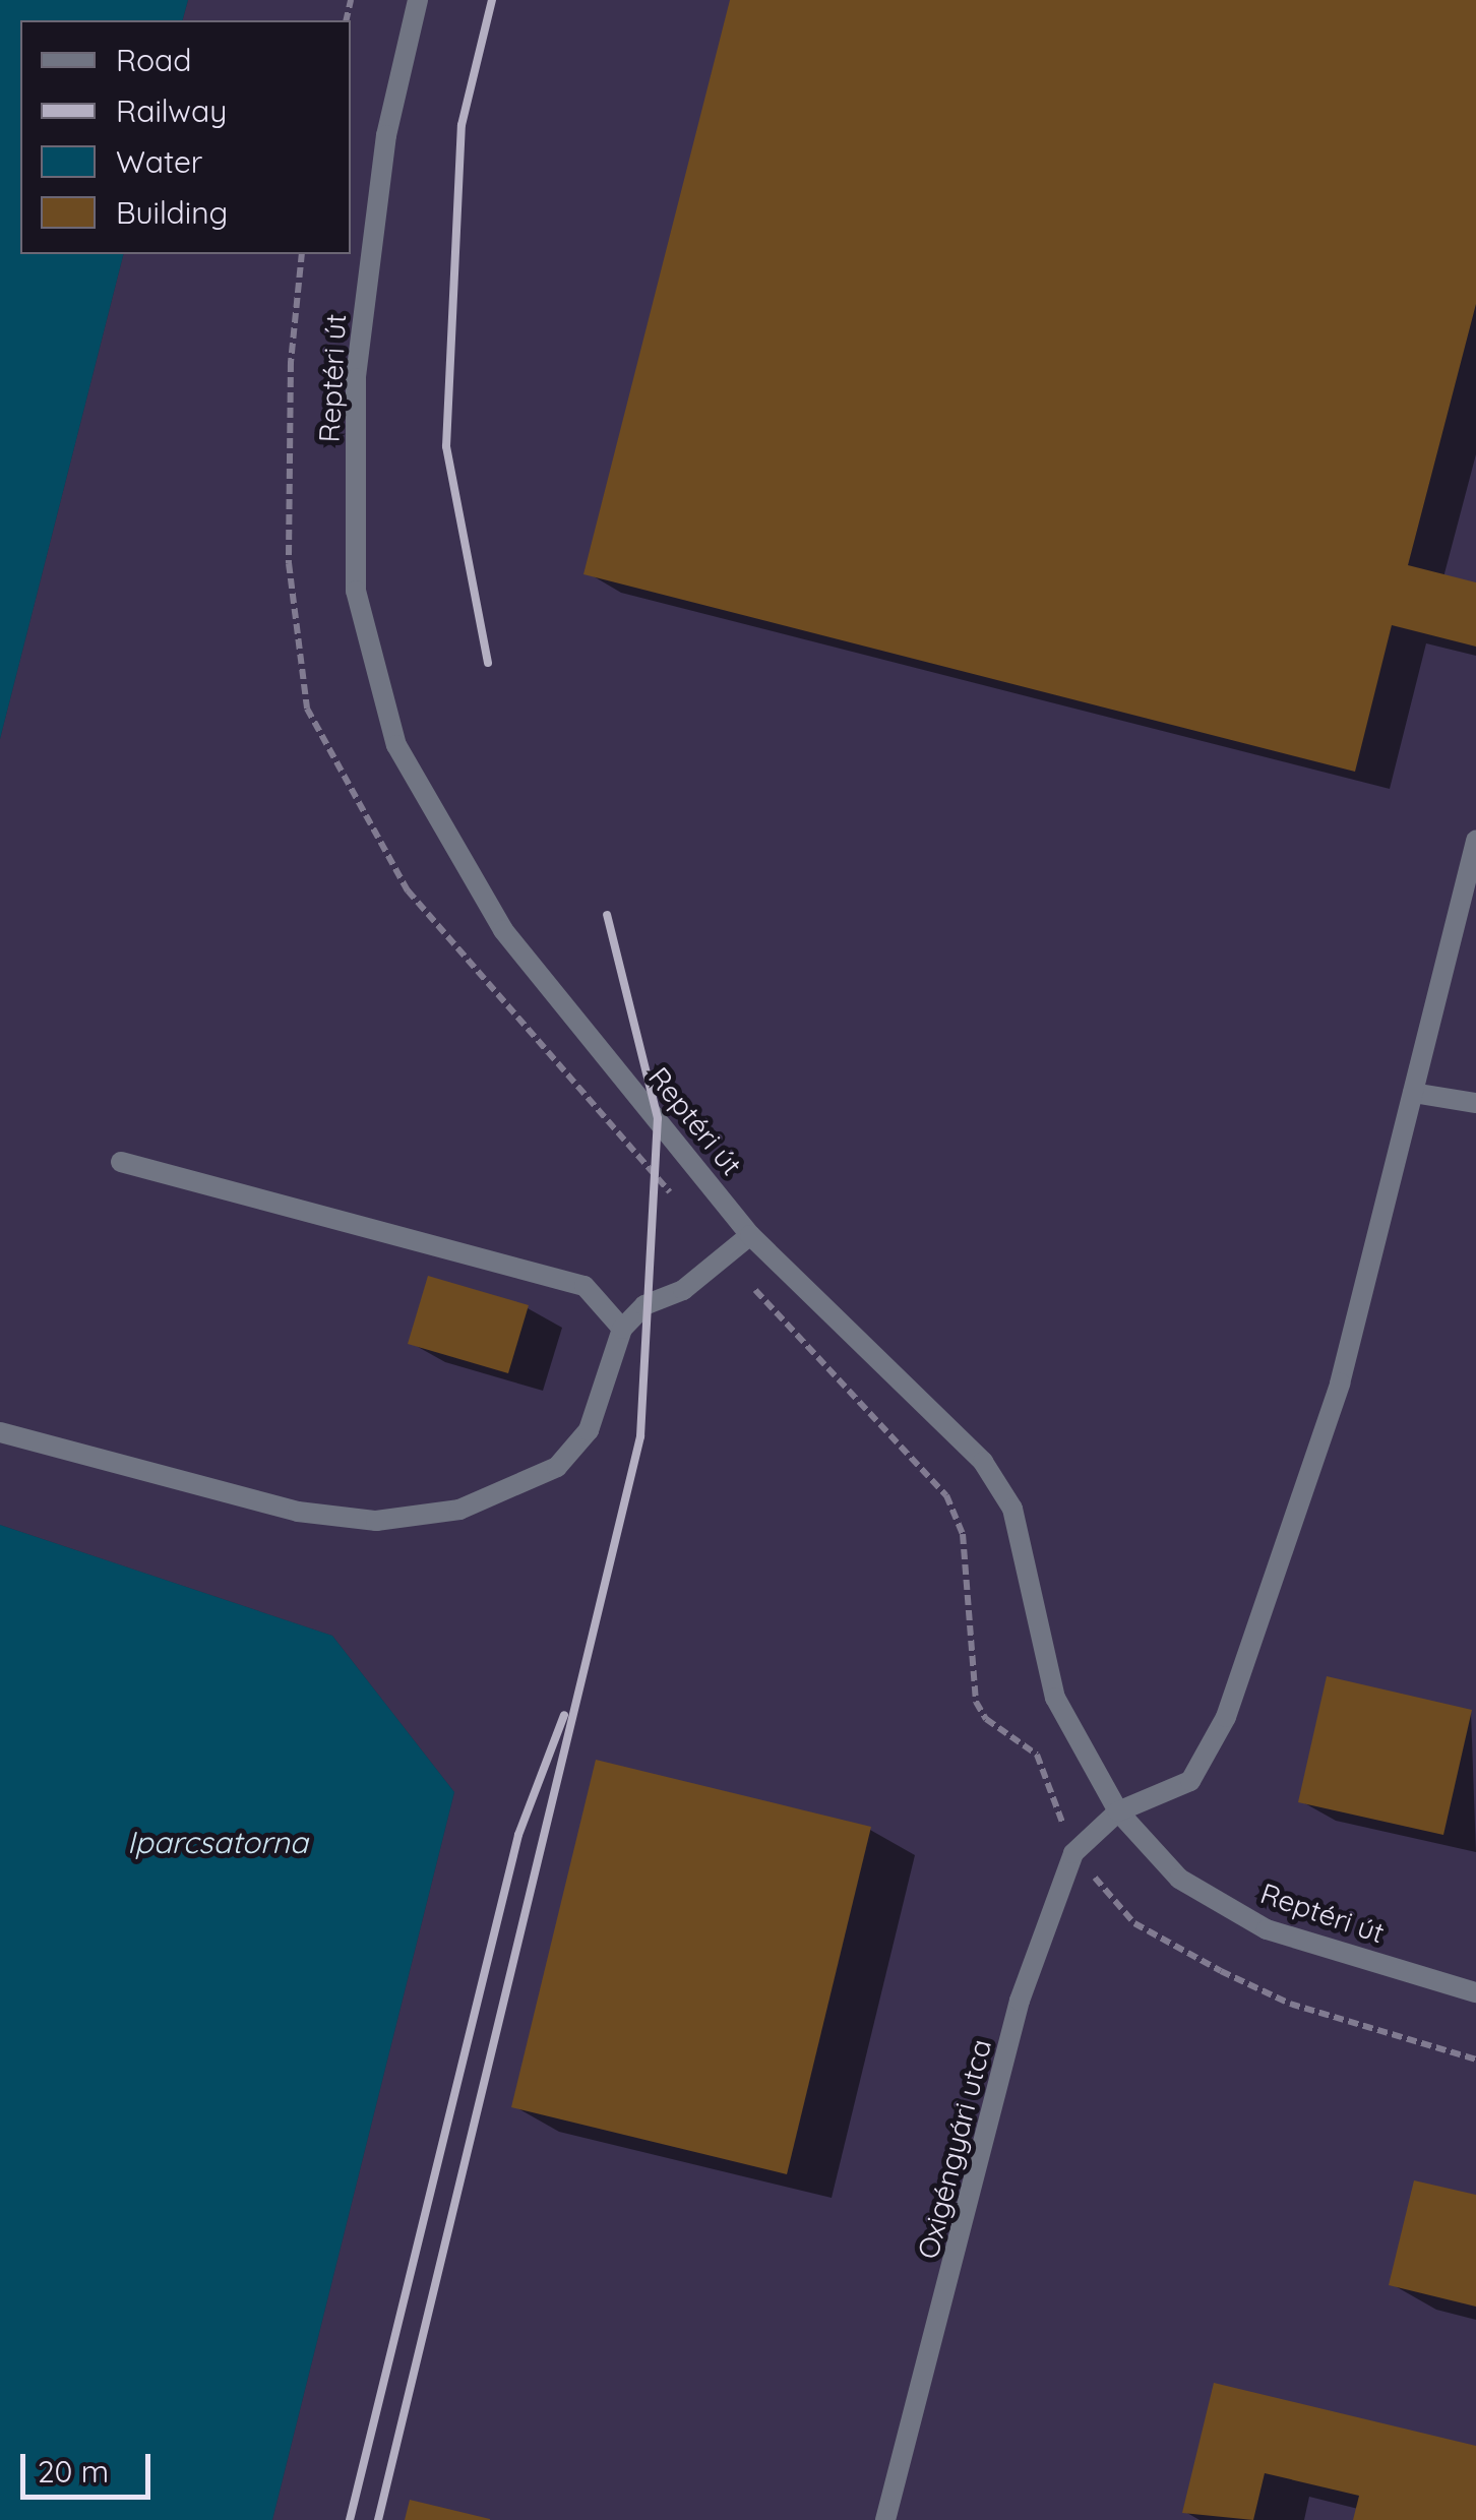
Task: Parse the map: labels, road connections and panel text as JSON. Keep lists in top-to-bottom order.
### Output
{
  "streets": {
    "street": ["Reptéri út", "Oxigéngyári utca"]
  },
  "crossings": [
    ["Reptéri út", "Oxigéngyári utca"]
  ],
  "water": ["Iparcsatorna"],
  "legend": [
    "Road",
    "Railway",
    "Water",
    "Building"
  ],
  "scale_bar": "20 m"
}
